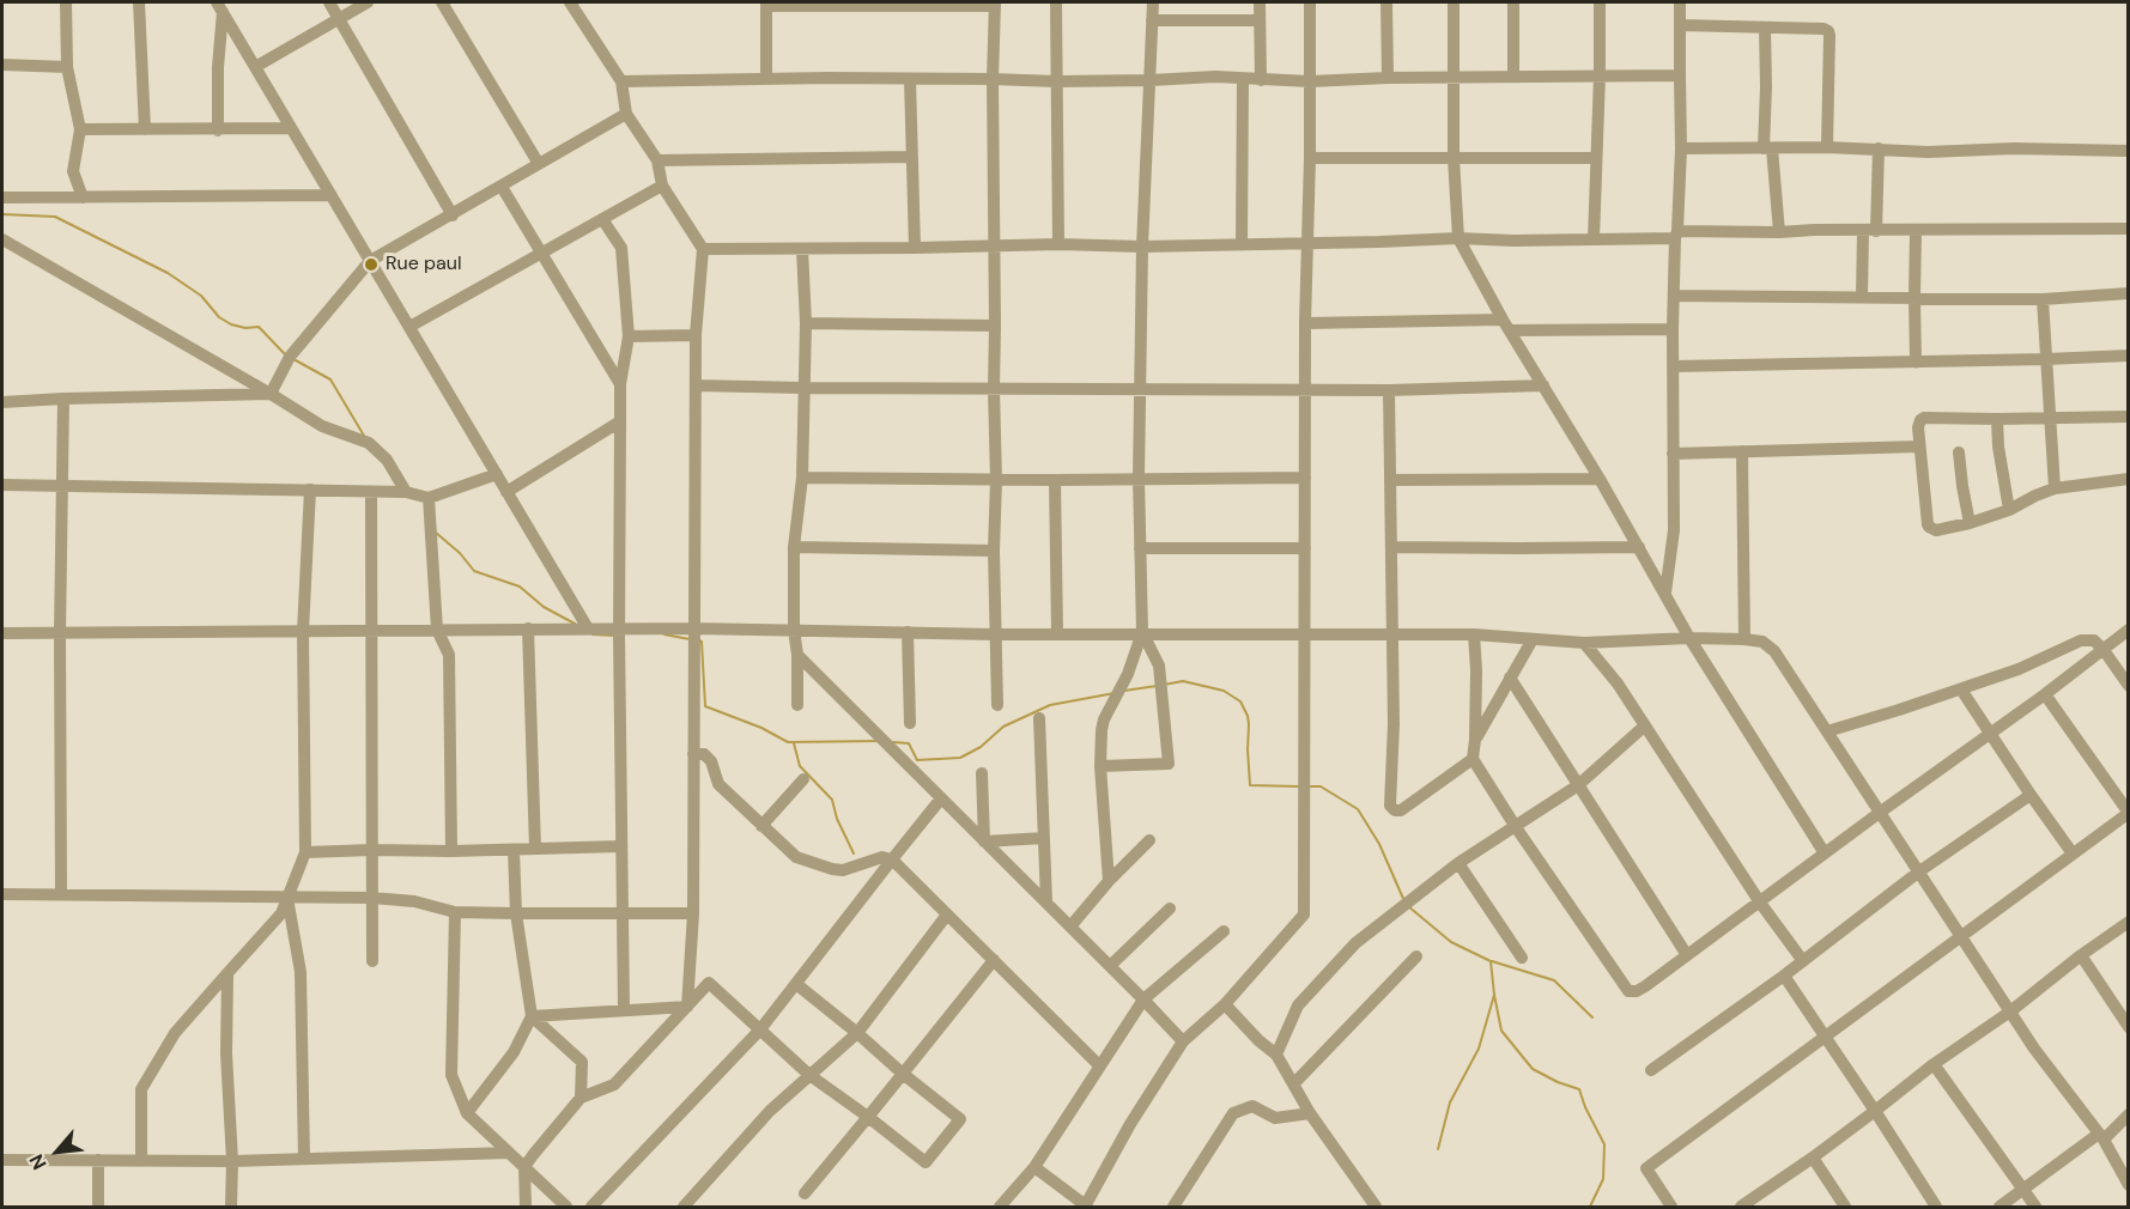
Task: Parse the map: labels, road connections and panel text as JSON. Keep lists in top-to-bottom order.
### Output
{
  "places": ["Rue paul"],
  "north": "bottom left"
}
